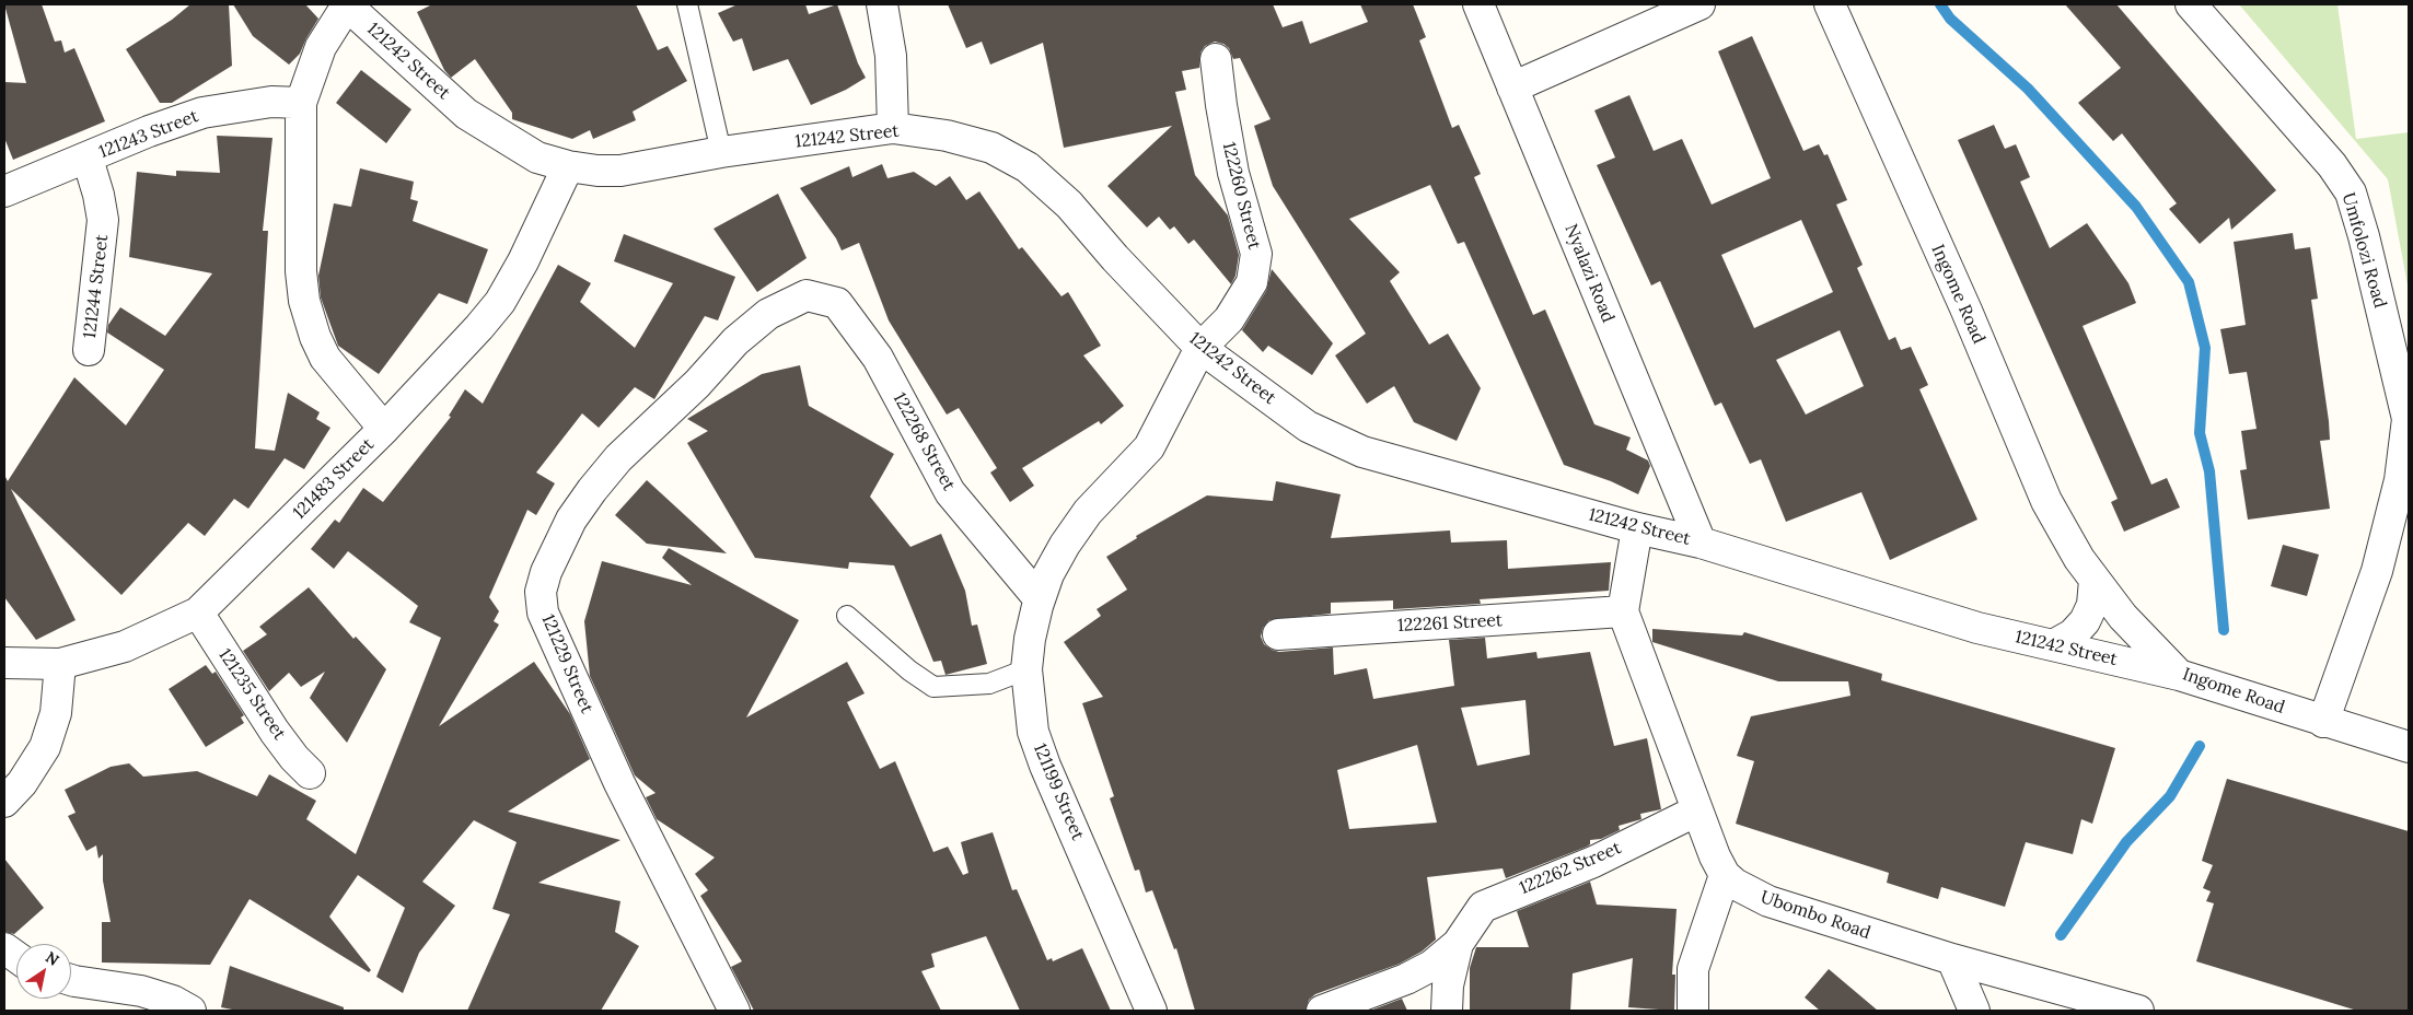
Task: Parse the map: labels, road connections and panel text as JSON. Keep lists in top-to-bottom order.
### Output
{
  "streets": {
    "street": [
      "121242 Street",
      "121243 Street",
      "122260 Street",
      "Umfolozi Road",
      "Nyalazi Road",
      "121244 Street",
      "Ingome Road",
      "122268 Street",
      "121483 Street",
      "122261 Street",
      "121229 Street",
      "121235 Street",
      "121199 Street",
      "122262 Street",
      "Ubombo Road"
    ]
  },
  "crossings": [
    ["121242 Street", "121243 Street"],
    ["121242 Street", "122260 Street"],
    ["121242 Street", "Nyalazi Road"],
    ["121242 Street", "Ingome Road"],
    ["121242 Street", "121483 Street"],
    ["121242 Street", "121199 Street"],
    ["121243 Street", "121244 Street"],
    ["122260 Street", "121199 Street"],
    ["Umfolozi Road", "Ingome Road"],
    ["122268 Street", "121229 Street"],
    ["122268 Street", "121199 Street"],
    ["121483 Street", "121235 Street"]
  ],
  "north": "top right"
}
